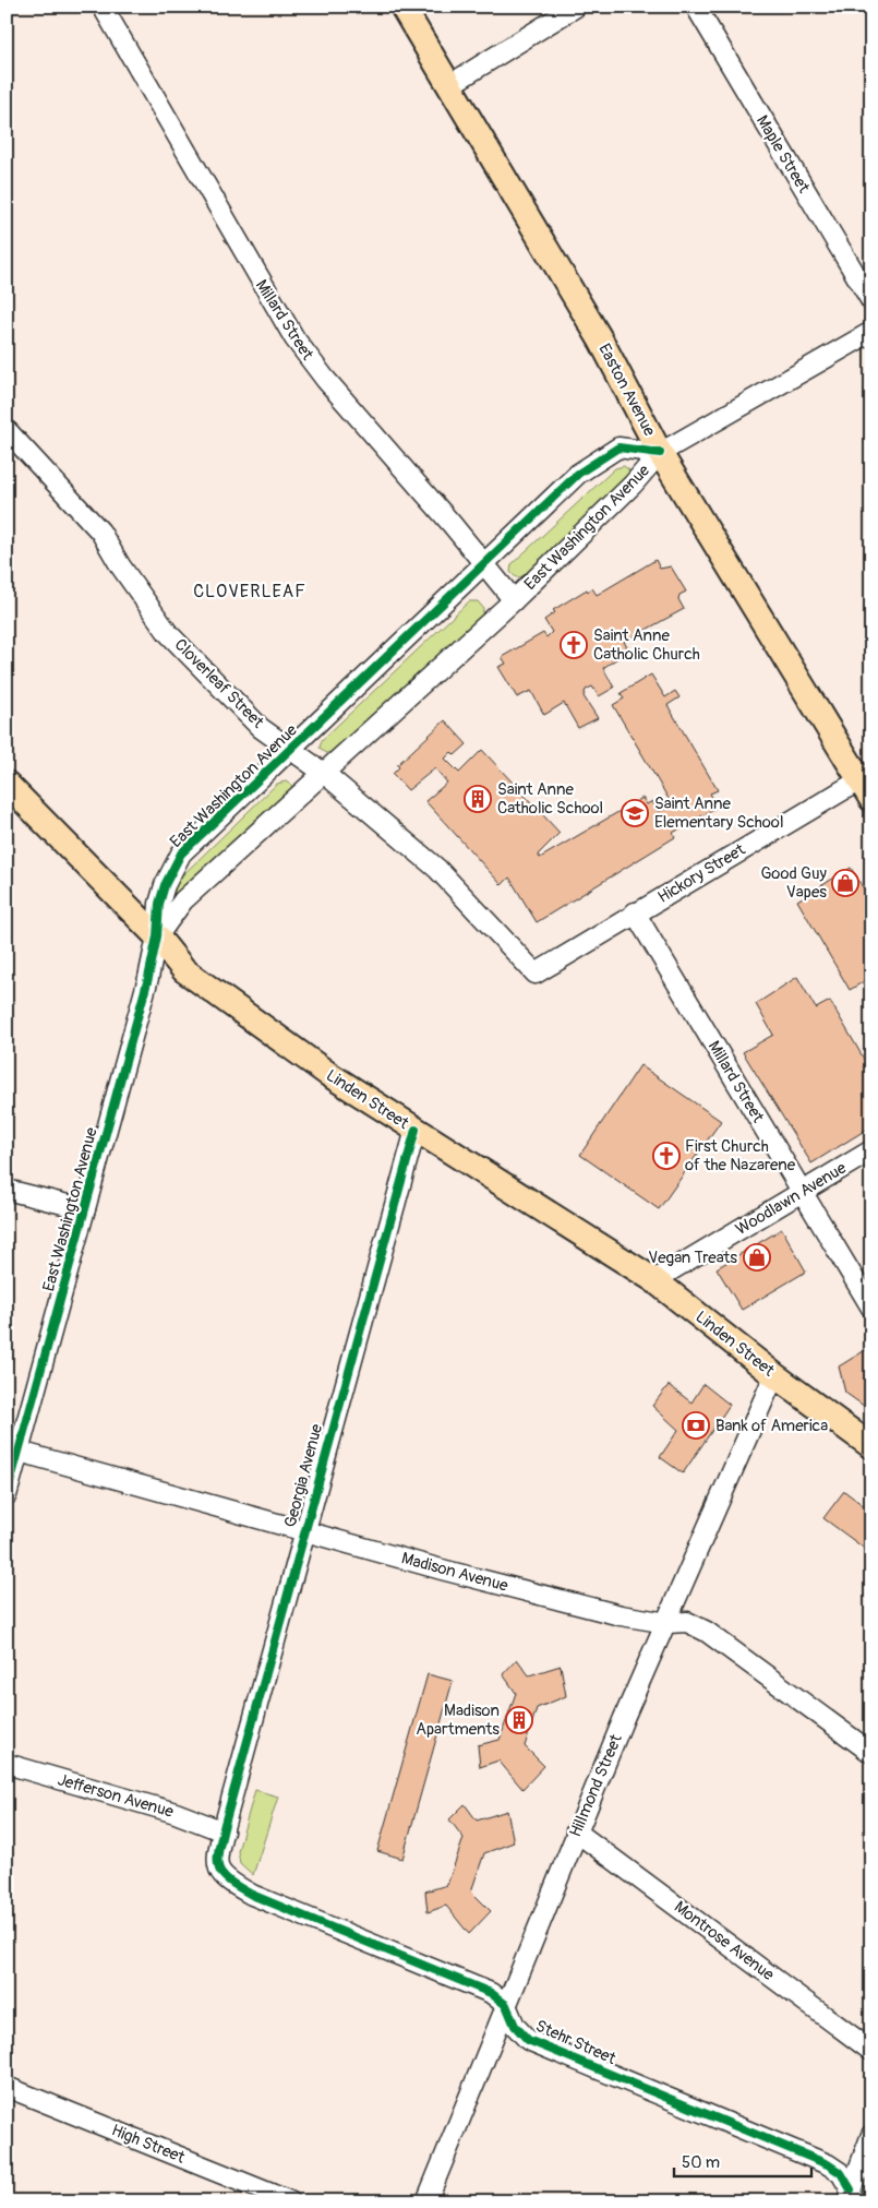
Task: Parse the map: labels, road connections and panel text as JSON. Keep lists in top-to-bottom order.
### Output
{
  "streets": {
    "main road": ["Easton Avenue", "Linden Street"],
    "street": [
      "Maple Street",
      "Millard Street",
      "East Washington Avenue",
      "Cloverleaf Street",
      "Hickory Street",
      "Woodlawn Avenue",
      "Georgia Avenue",
      "Madison Avenue",
      "Hillmond Street",
      "Jefferson Avenue",
      "Montrose Avenue",
      "Stehr Street",
      "High Street"
    ]
  },
  "crossings": [
    ["Millard Street", "East Washington Avenue"],
    ["Millard Street", "Hickory Street"],
    ["Millard Street", "Woodlawn Avenue"],
    ["Easton Avenue", "East Washington Avenue"],
    ["Easton Avenue", "Hickory Street"],
    ["East Washington Avenue", "Cloverleaf Street"],
    ["East Washington Avenue", "Linden Street"],
    ["East Washington Avenue", "Madison Avenue"],
    ["Cloverleaf Street", "Hickory Street"],
    ["Linden Street", "Woodlawn Avenue"],
    ["Linden Street", "Georgia Avenue"],
    ["Linden Street", "Hillmond Street"],
    ["Georgia Avenue", "Madison Avenue"],
    ["Georgia Avenue", "Jefferson Avenue"],
    ["Madison Avenue", "Hillmond Street"],
    ["Hillmond Street", "Montrose Avenue"],
    ["Hillmond Street", "Stehr Street"]
  ],
  "districts": ["CLOVERLEAF"],
  "places": {
    "church": ["Saint Anne Catholic Church", "First Church of the Nazarene"],
    "building": ["Saint Anne Catholic School", "Madison Apartments"],
    "school or university": ["Saint Anne Elementary School"],
    "shop": ["Good Guy Vapes", "Vegan Treats"],
    "bank": ["Bank of America"]
  },
  "scale_bar": "50 m"
}
